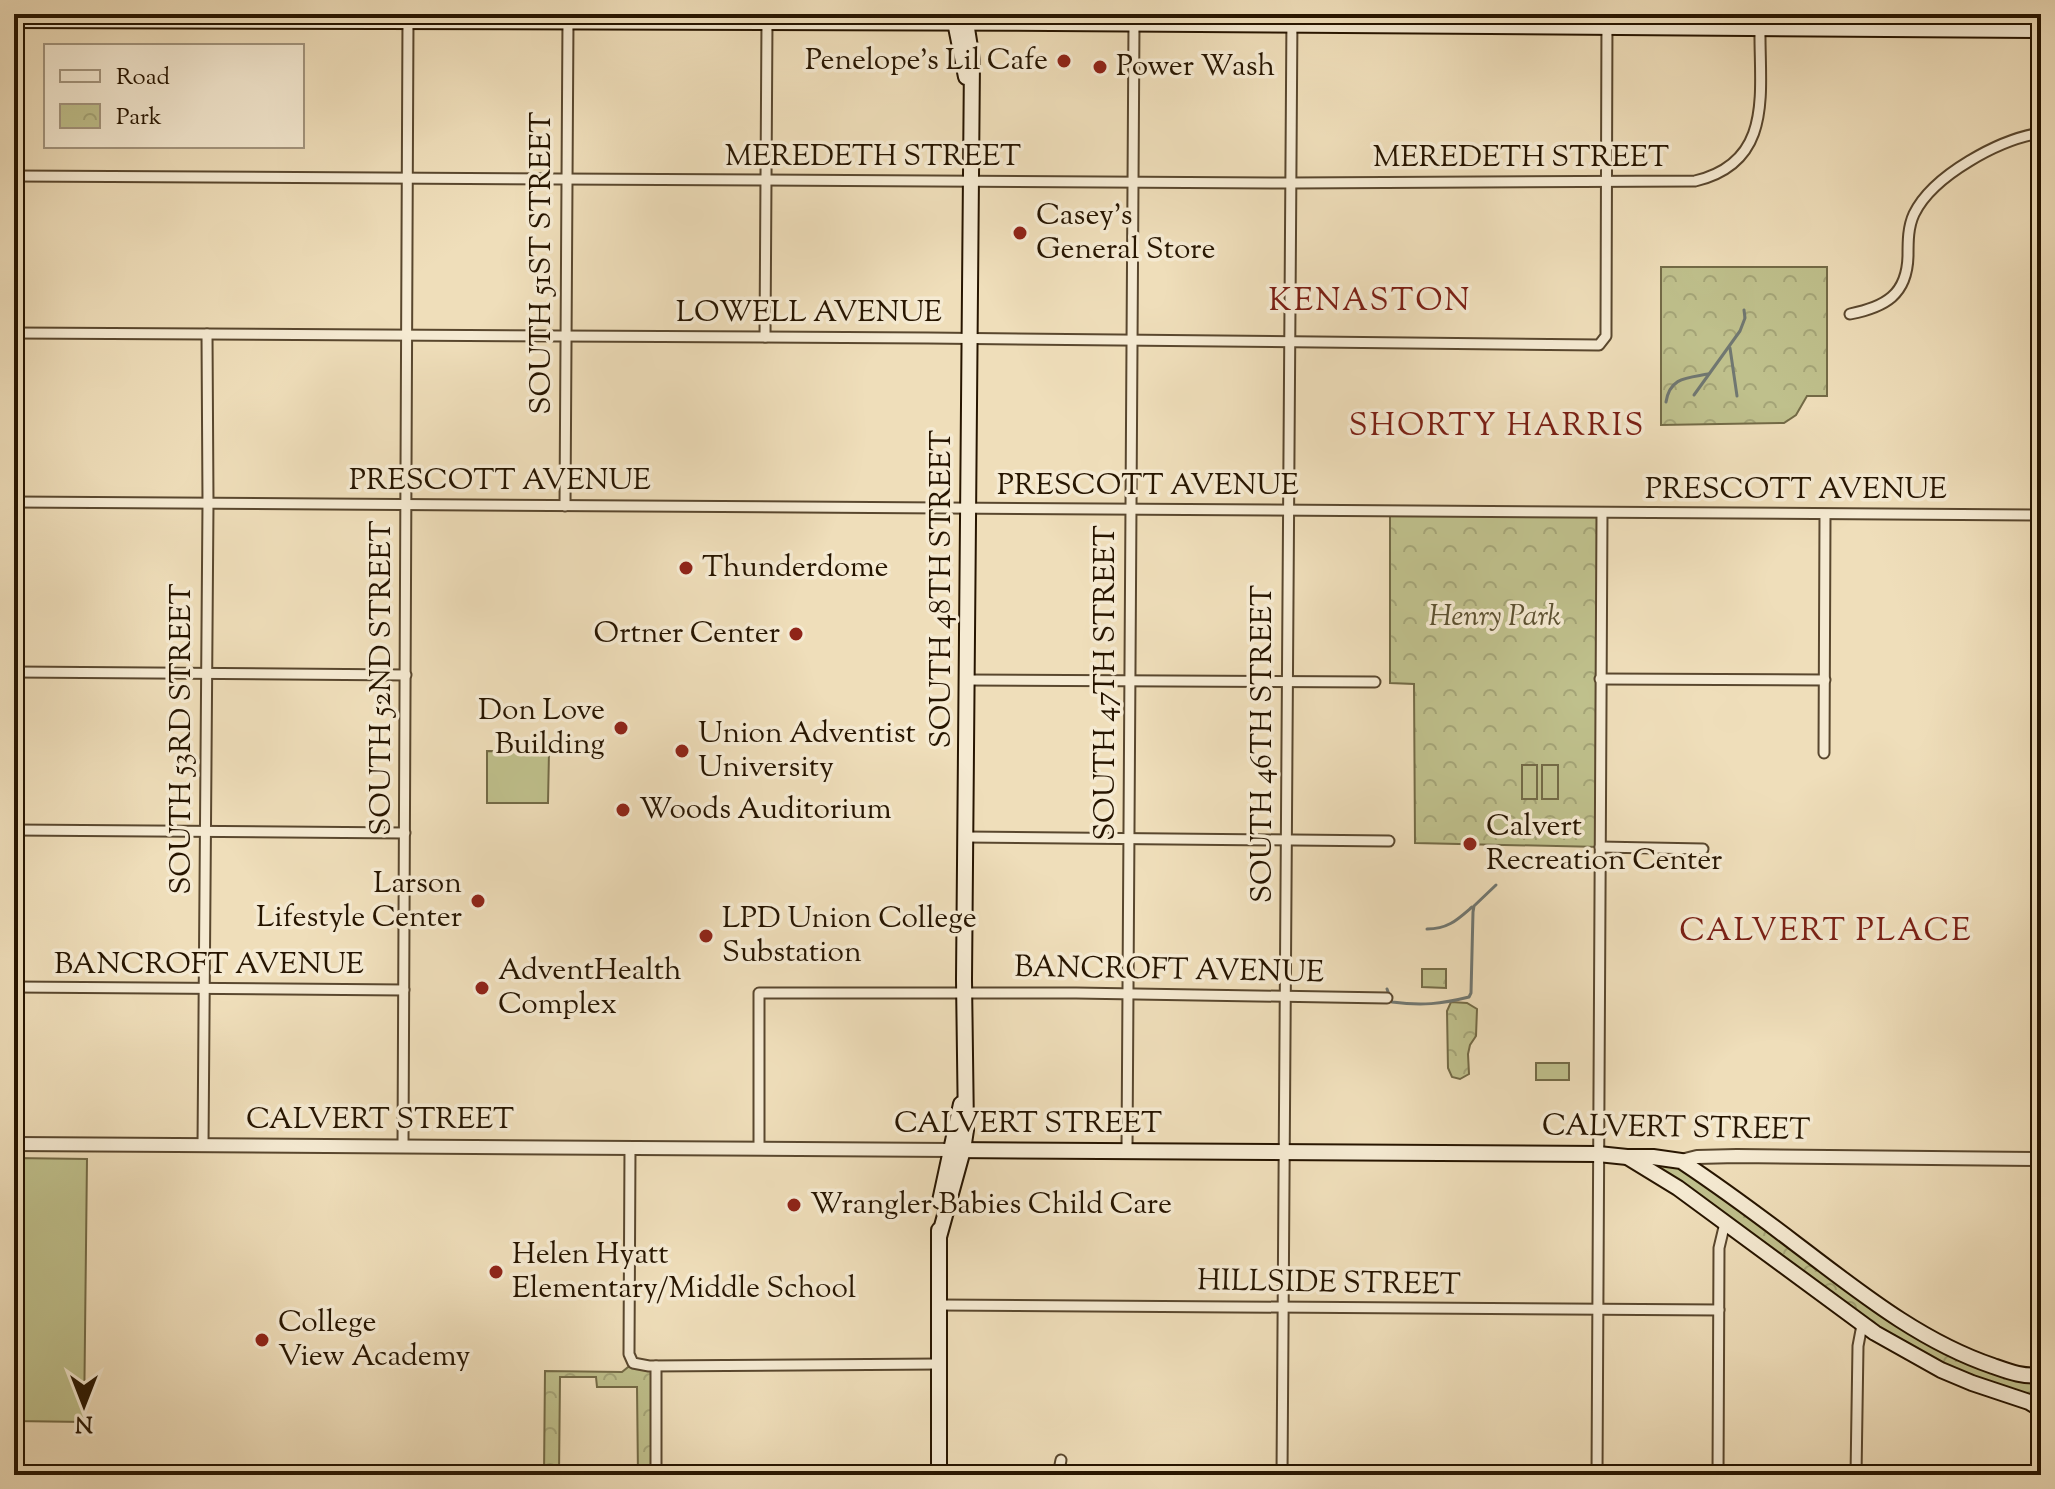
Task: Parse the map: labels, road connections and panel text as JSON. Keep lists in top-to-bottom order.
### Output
{
  "streets": {
    "main road": ["SOUTH 48TH STREET", "CALVERT STREET"],
    "street": [
      "MEREDETH STREET",
      "SOUTH 51ST STREET",
      "LOWELL AVENUE",
      "PRESCOTT AVENUE",
      "SOUTH 52ND STREET",
      "SOUTH 47TH STREET",
      "SOUTH 53RD STREET",
      "SOUTH 46TH STREET",
      "BANCROFT AVENUE",
      "HILLSIDE STREET"
    ]
  },
  "crossings": [
    ["MEREDETH STREET", "SOUTH 51ST STREET"],
    ["MEREDETH STREET", "LOWELL AVENUE"],
    ["MEREDETH STREET", "SOUTH 48TH STREET"],
    ["MEREDETH STREET", "SOUTH 52ND STREET"],
    ["MEREDETH STREET", "SOUTH 47TH STREET"],
    ["MEREDETH STREET", "SOUTH 46TH STREET"],
    ["SOUTH 51ST STREET", "LOWELL AVENUE"],
    ["SOUTH 51ST STREET", "PRESCOTT AVENUE"],
    ["LOWELL AVENUE", "SOUTH 48TH STREET"],
    ["LOWELL AVENUE", "SOUTH 52ND STREET"],
    ["LOWELL AVENUE", "SOUTH 47TH STREET"],
    ["LOWELL AVENUE", "SOUTH 53RD STREET"],
    ["LOWELL AVENUE", "SOUTH 46TH STREET"],
    ["PRESCOTT AVENUE", "SOUTH 48TH STREET"],
    ["PRESCOTT AVENUE", "SOUTH 52ND STREET"],
    ["PRESCOTT AVENUE", "SOUTH 47TH STREET"],
    ["PRESCOTT AVENUE", "SOUTH 53RD STREET"],
    ["PRESCOTT AVENUE", "SOUTH 46TH STREET"],
    ["SOUTH 48TH STREET", "BANCROFT AVENUE"],
    ["SOUTH 48TH STREET", "CALVERT STREET"],
    ["SOUTH 48TH STREET", "HILLSIDE STREET"],
    ["SOUTH 52ND STREET", "BANCROFT AVENUE"],
    ["SOUTH 52ND STREET", "CALVERT STREET"],
    ["SOUTH 47TH STREET", "BANCROFT AVENUE"],
    ["SOUTH 47TH STREET", "CALVERT STREET"],
    ["SOUTH 53RD STREET", "BANCROFT AVENUE"],
    ["SOUTH 53RD STREET", "CALVERT STREET"],
    ["SOUTH 46TH STREET", "BANCROFT AVENUE"],
    ["SOUTH 46TH STREET", "CALVERT STREET"],
    ["SOUTH 46TH STREET", "HILLSIDE STREET"],
    ["BANCROFT AVENUE", "CALVERT STREET"]
  ],
  "districts": ["KENASTON", "SHORTY HARRIS", "CALVERT PLACE"],
  "parks": ["Henry Park"],
  "places": [
    "Penelope's Lil Cafe",
    "Power Wash",
    "Casey's General Store",
    "Thunderdome",
    "Ortner Center",
    "Don Love Building",
    "Union Adventist University",
    "Woods Auditorium",
    "Calvert Recreation Center",
    "Larson Lifestyle Center",
    "LPD Union College Substation",
    "AdventHealth Complex",
    "Wrangler Babies Child Care",
    "Helen Hyatt Elementary/Middle School",
    "College View Academy"
  ],
  "legend": ["Road", "Park"],
  "north": "bottom"
}
